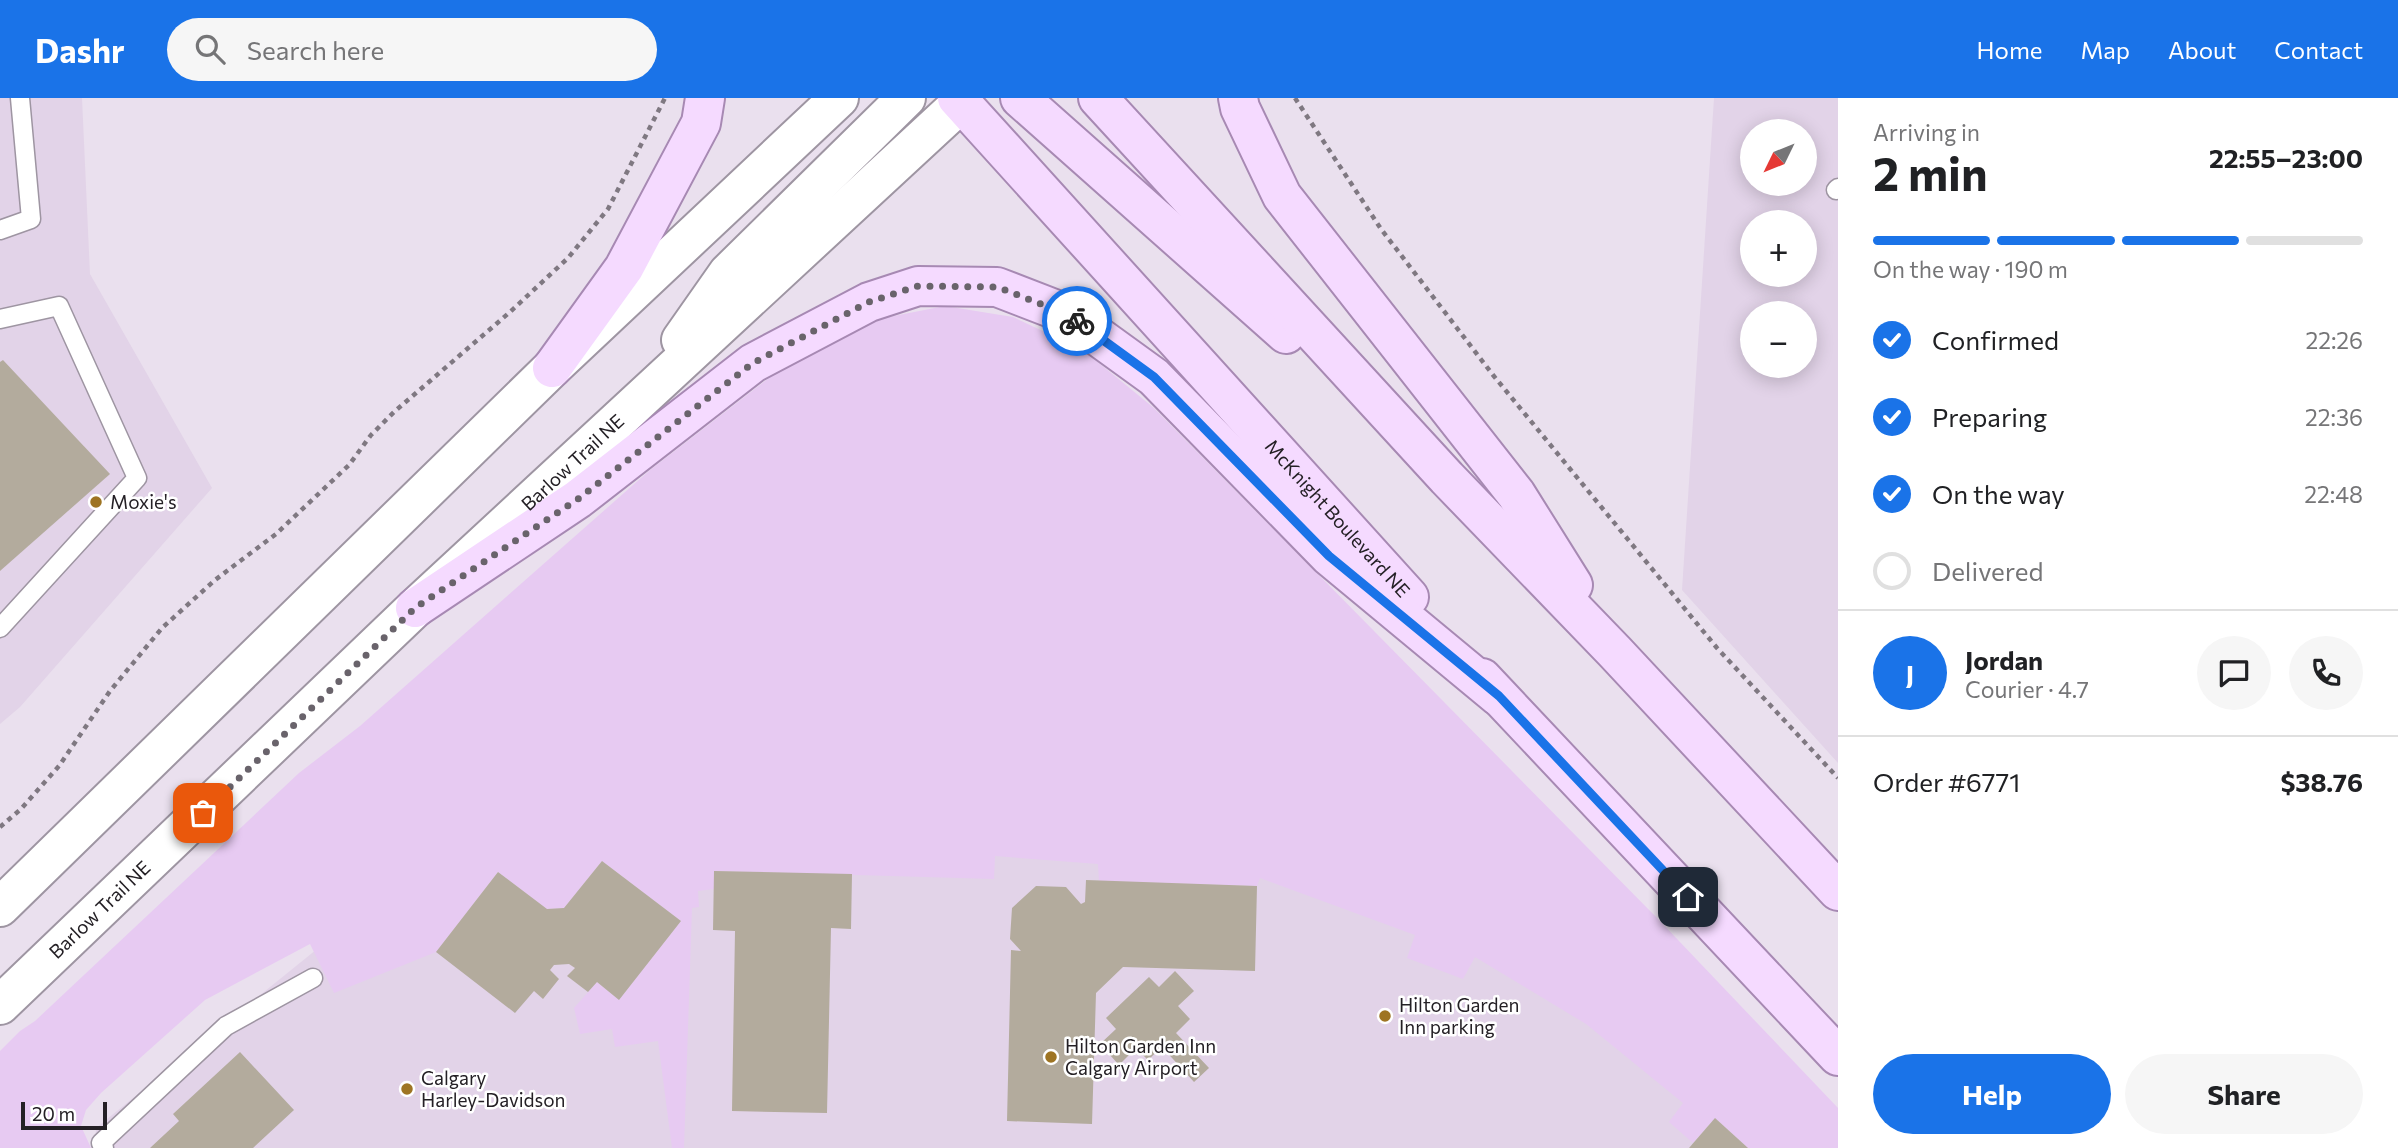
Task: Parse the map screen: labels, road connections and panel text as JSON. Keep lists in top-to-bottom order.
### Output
{
  "streets": {
    "main road": ["McKnight Boulevard NE"],
    "street": ["Barlow Trail NE"]
  },
  "crossings": [
    ["Barlow Trail NE", "McKnight Boulevard NE"]
  ],
  "places": [
    "Moxie's",
    "Hilton Garden Inn parking",
    "Hilton Garden Inn Calgary Airport",
    "Calgary Harley-Davidson"
  ],
  "scale_bar": "20 m",
  "north": "bottom left",
  "page": {
    "header": "Dashr",
    "search": "Search here",
    "nav": [
      "Home",
      "Map",
      "About",
      "Contact"
    ],
    "heading": ["2 min", "Arriving in", "22:55–23:00"],
    "panel": [
      "Jordan",
      "Courier · 4.7",
      "Order #6771",
      "$38.76"
    ],
    "map_buttons": ["+", "−"],
    "bar": "On the way · 190 m",
    "list": [
      ["Confirmed", "22:26"],
      ["Preparing", "22:36"],
      ["On the way", "22:48"],
      "Delivered"
    ],
    "round": "J",
    "buttons": ["Help", "Share"],
    "scale": "20 m"
  }
}
